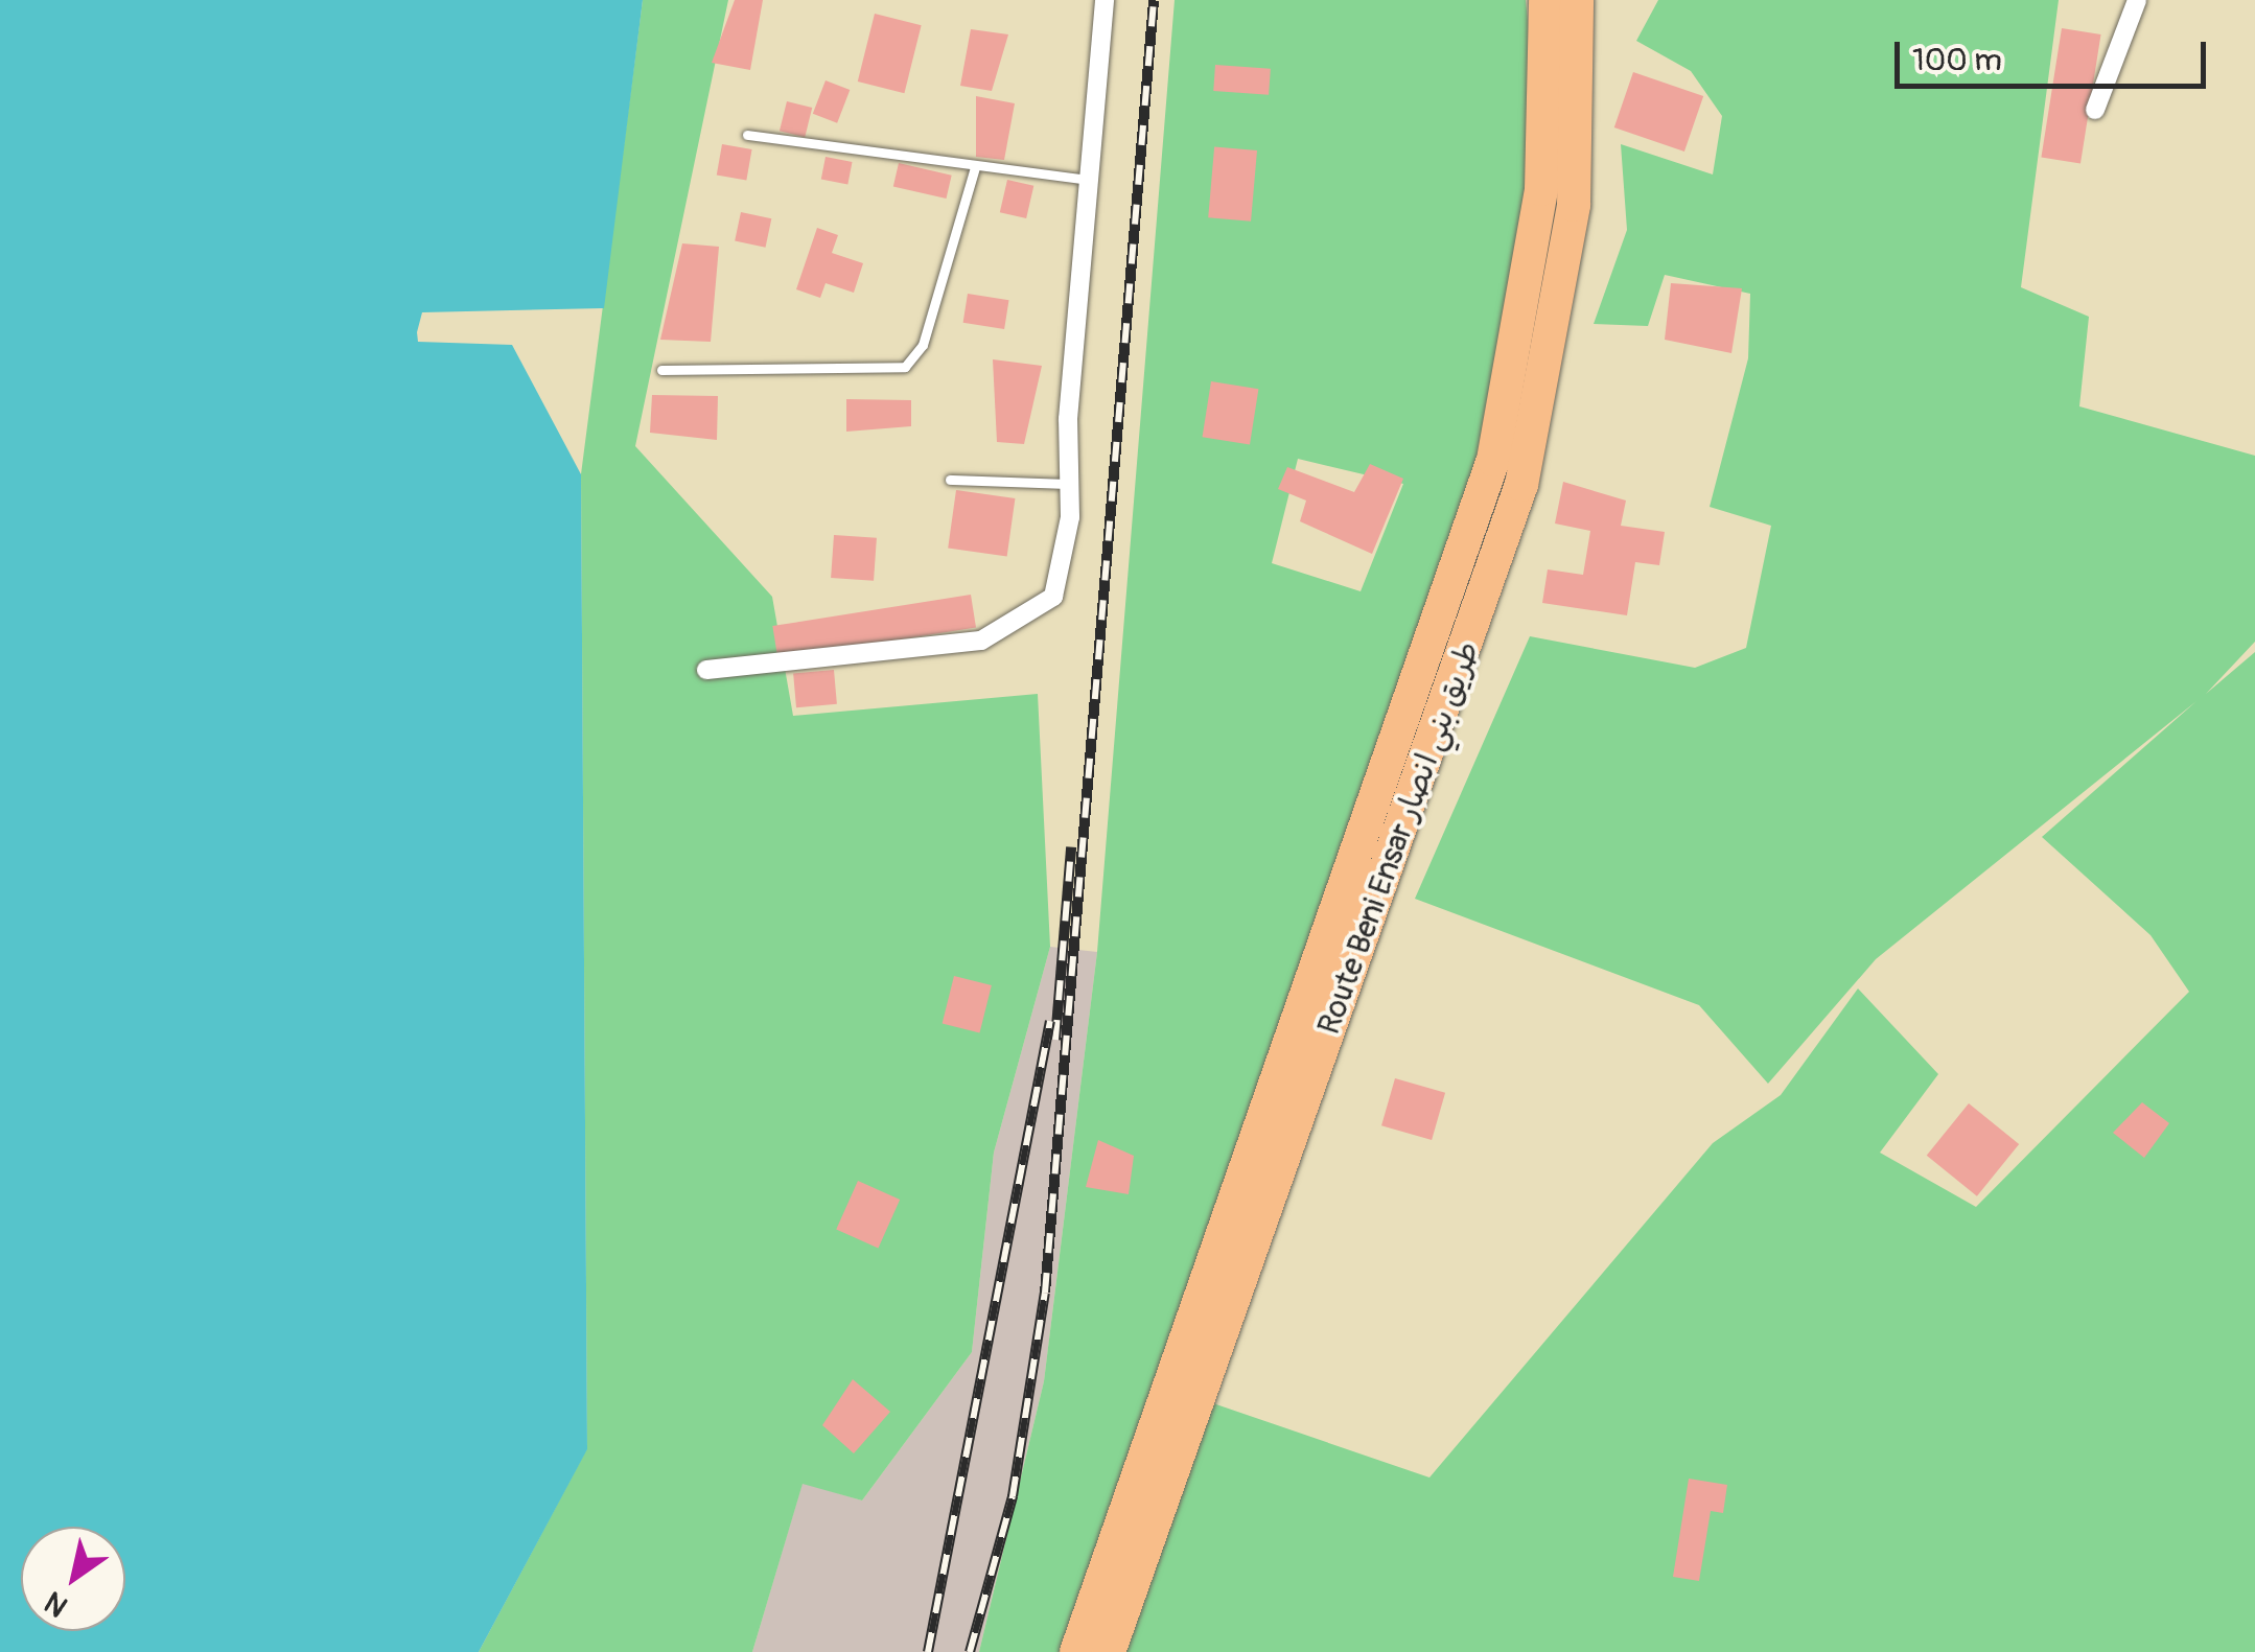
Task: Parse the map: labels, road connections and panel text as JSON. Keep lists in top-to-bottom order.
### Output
{
  "streets": {
    "highway": ["Route Beni Ensar طريق بني انصار"]
  },
  "scale_bar": "100 m",
  "north": "bottom left"
}
